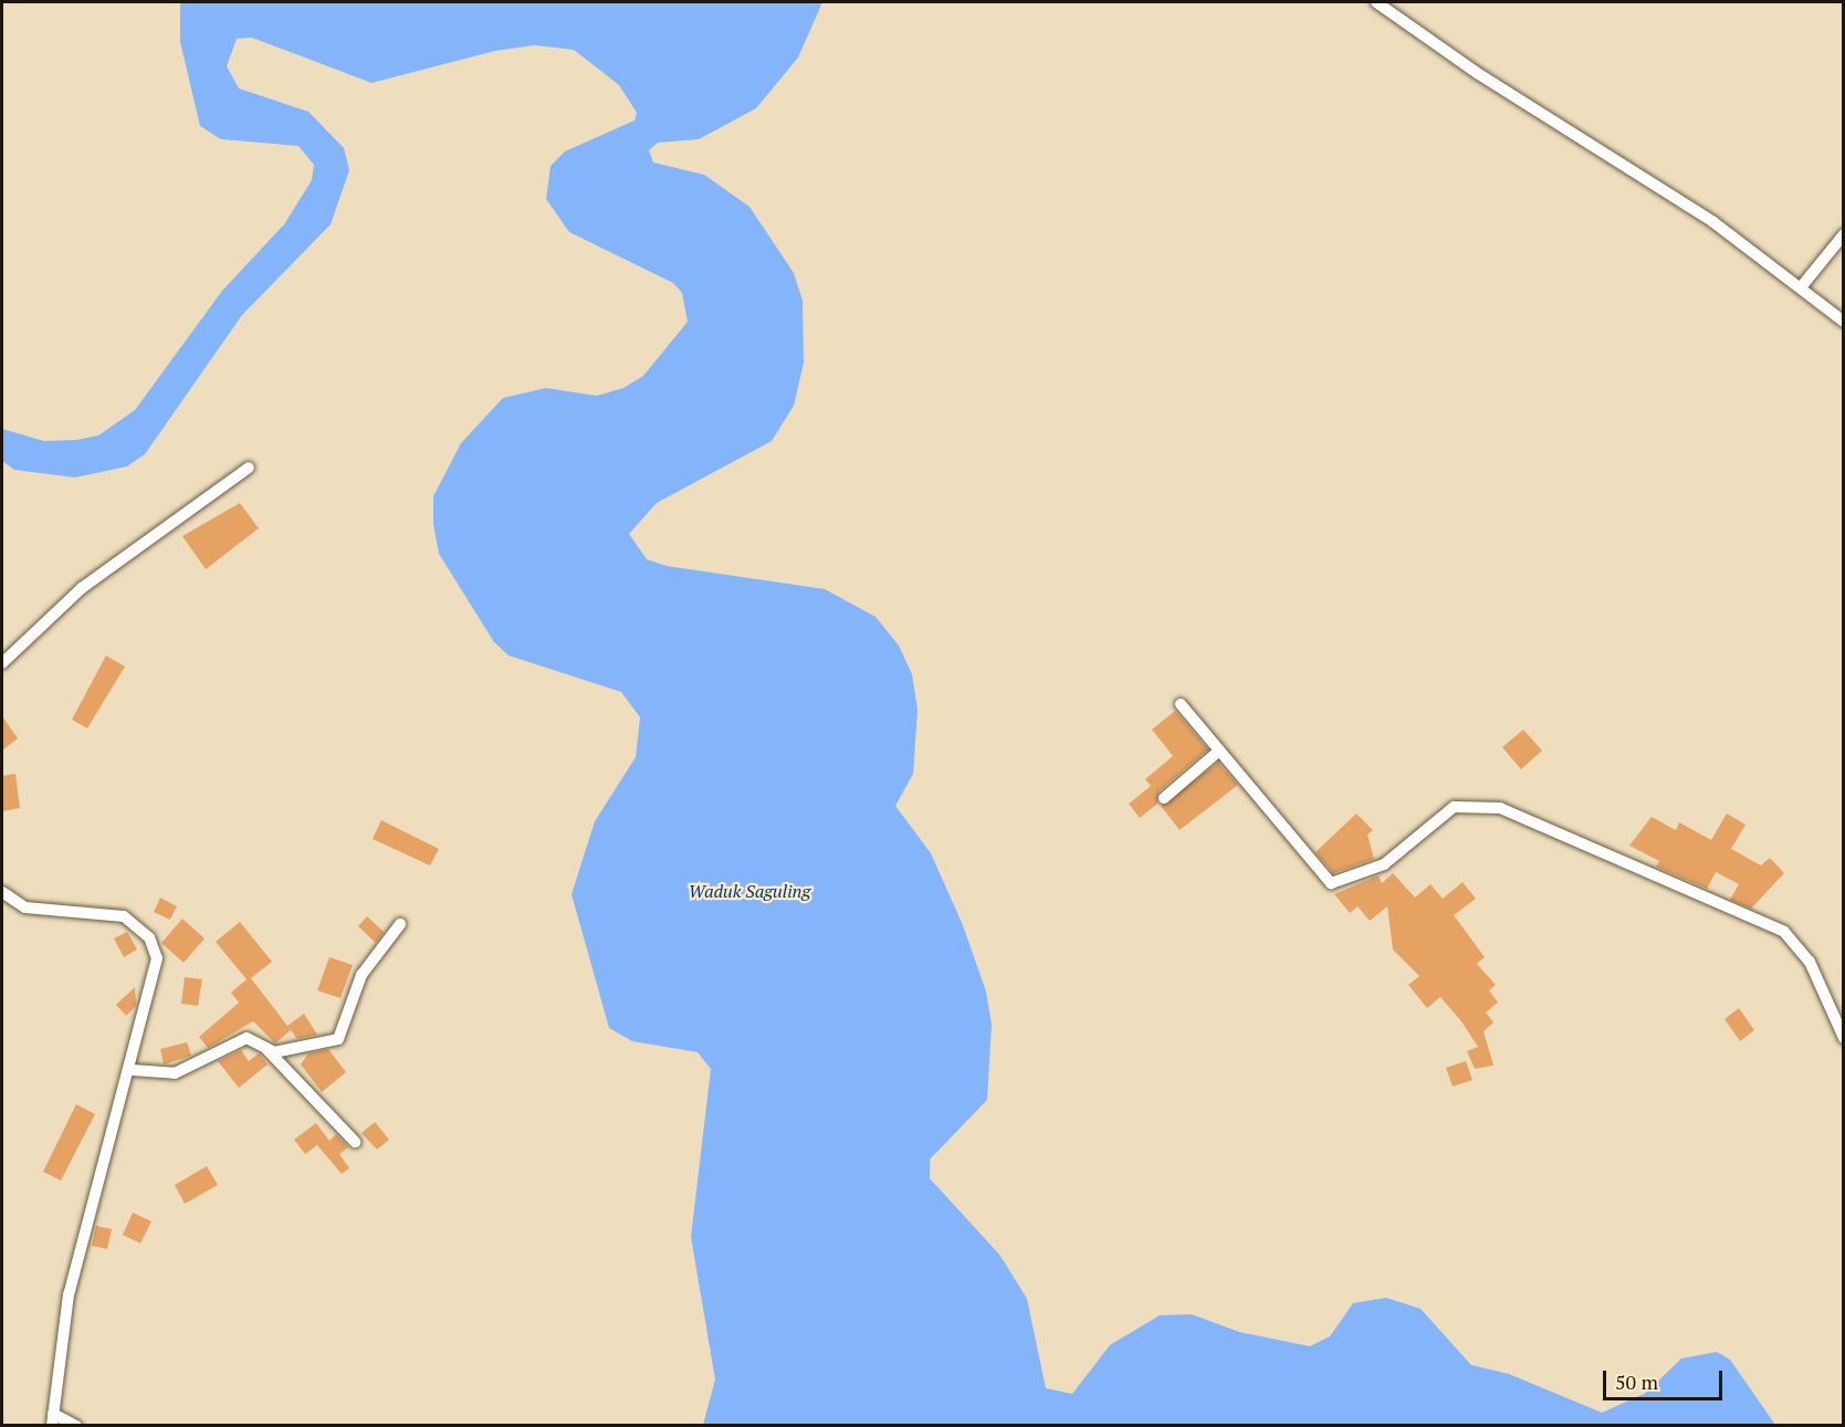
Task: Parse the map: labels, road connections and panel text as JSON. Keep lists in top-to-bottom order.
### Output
{
  "water": ["Waduk Saguling"],
  "scale_bar": "50 m"
}
